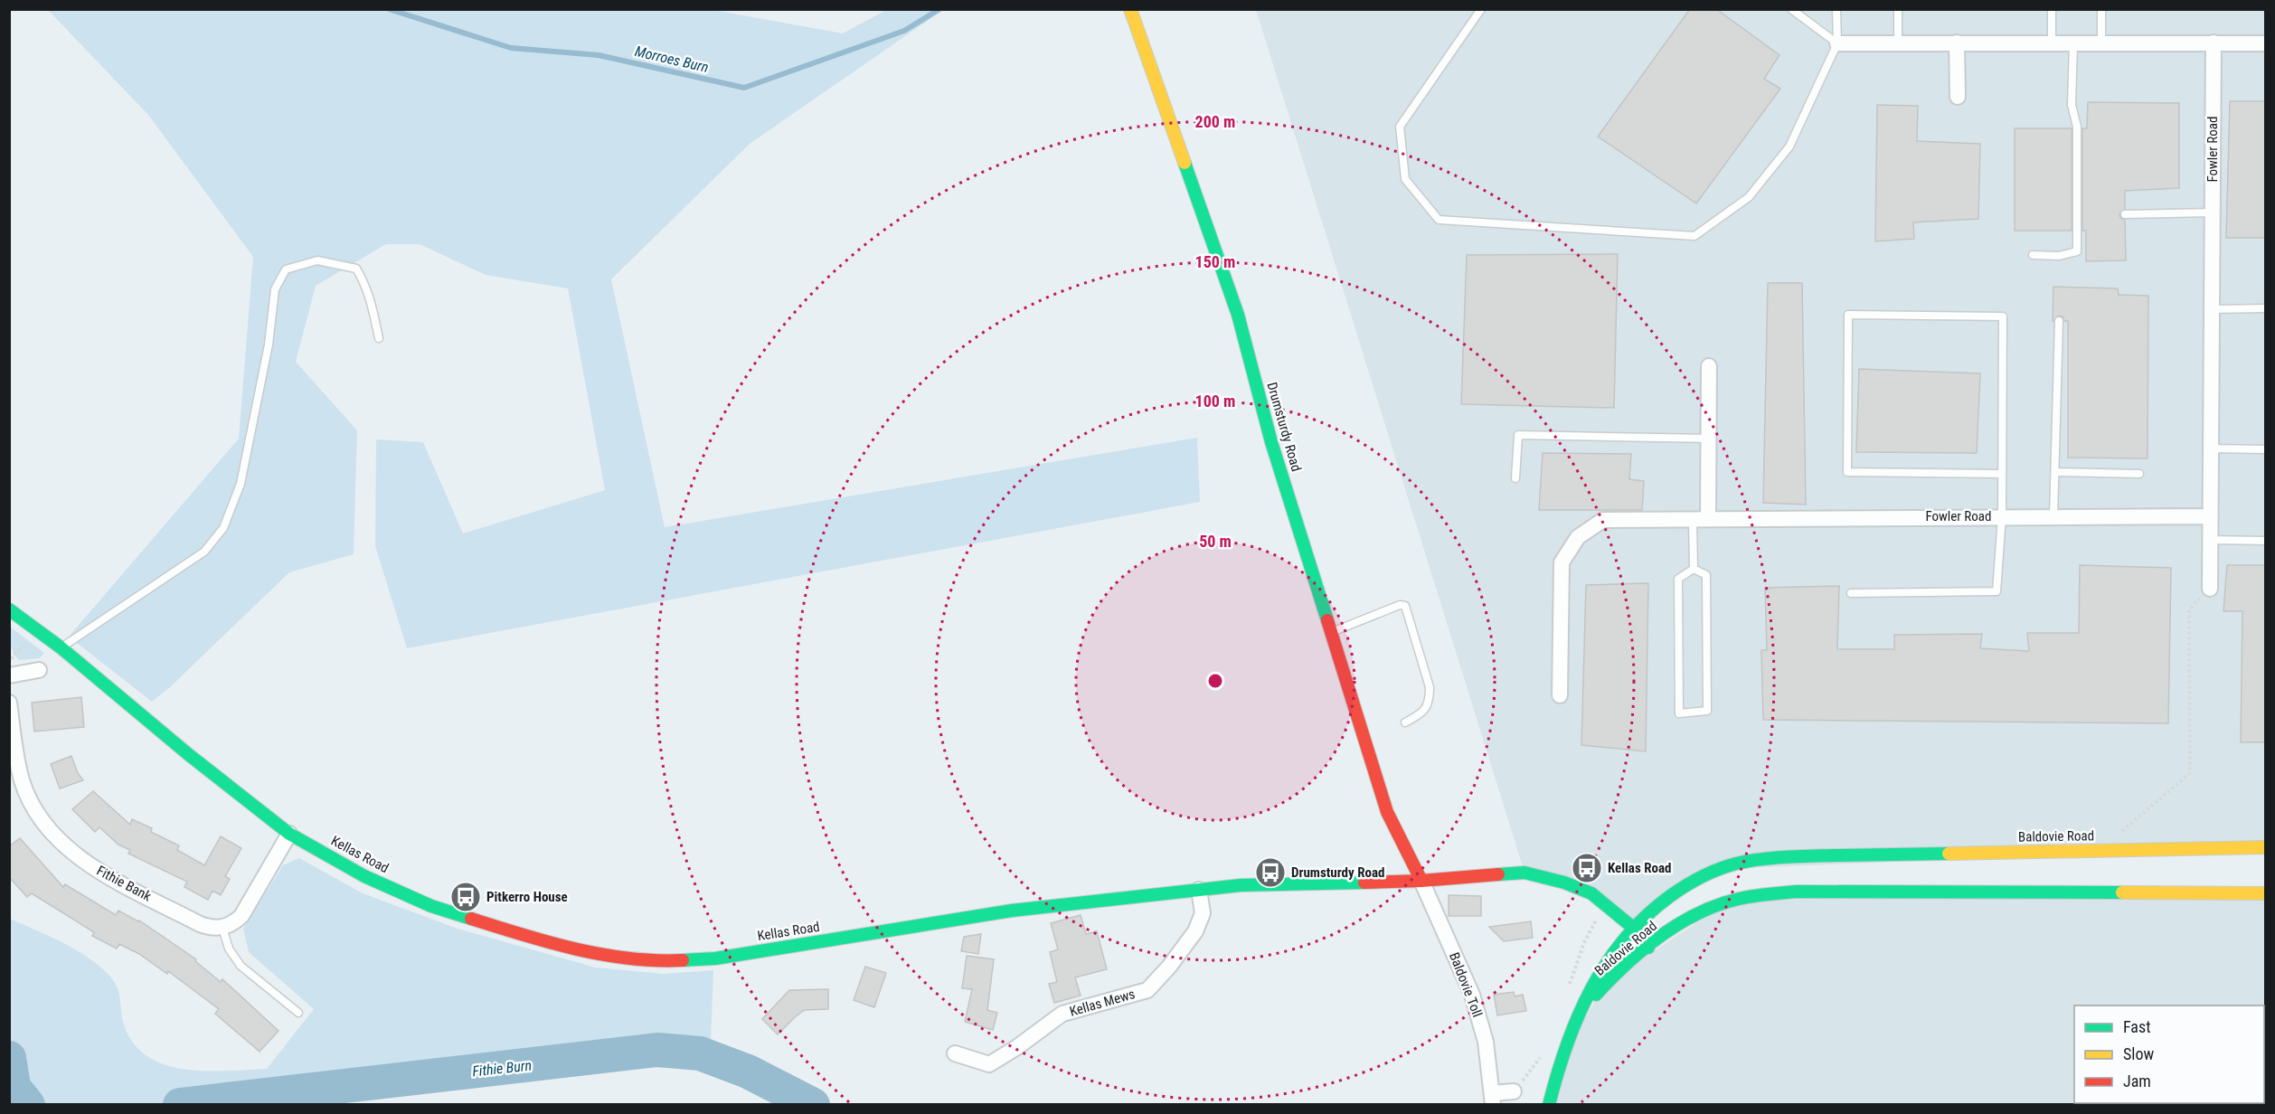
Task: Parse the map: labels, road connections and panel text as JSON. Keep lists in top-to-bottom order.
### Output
{
  "streets": {
    "main road": ["Drumsturdy Road", "Baldovie Road", "Kellas Road"],
    "street": [
      "Fowler Road",
      "Fithie Bank",
      "Baldovie Toll",
      "Kellas Mews"
    ]
  },
  "crossings": [
    ["Drumsturdy Road", "Kellas Road"],
    ["Drumsturdy Road", "Baldovie Toll"],
    ["Baldovie Road", "Kellas Road"],
    ["Kellas Road", "Baldovie Toll"],
    ["Kellas Road", "Kellas Mews"]
  ],
  "water": ["Morroes Burn", "Fithie Burn"],
  "places": {
    "bus stop": ["Kellas Road", "Drumsturdy Road", "Pitkerro House"]
  },
  "legend": ["Fast", "Slow", "Jam"],
  "rings": [
    "200 m",
    "150 m",
    "100 m",
    "50 m"
  ]
}
